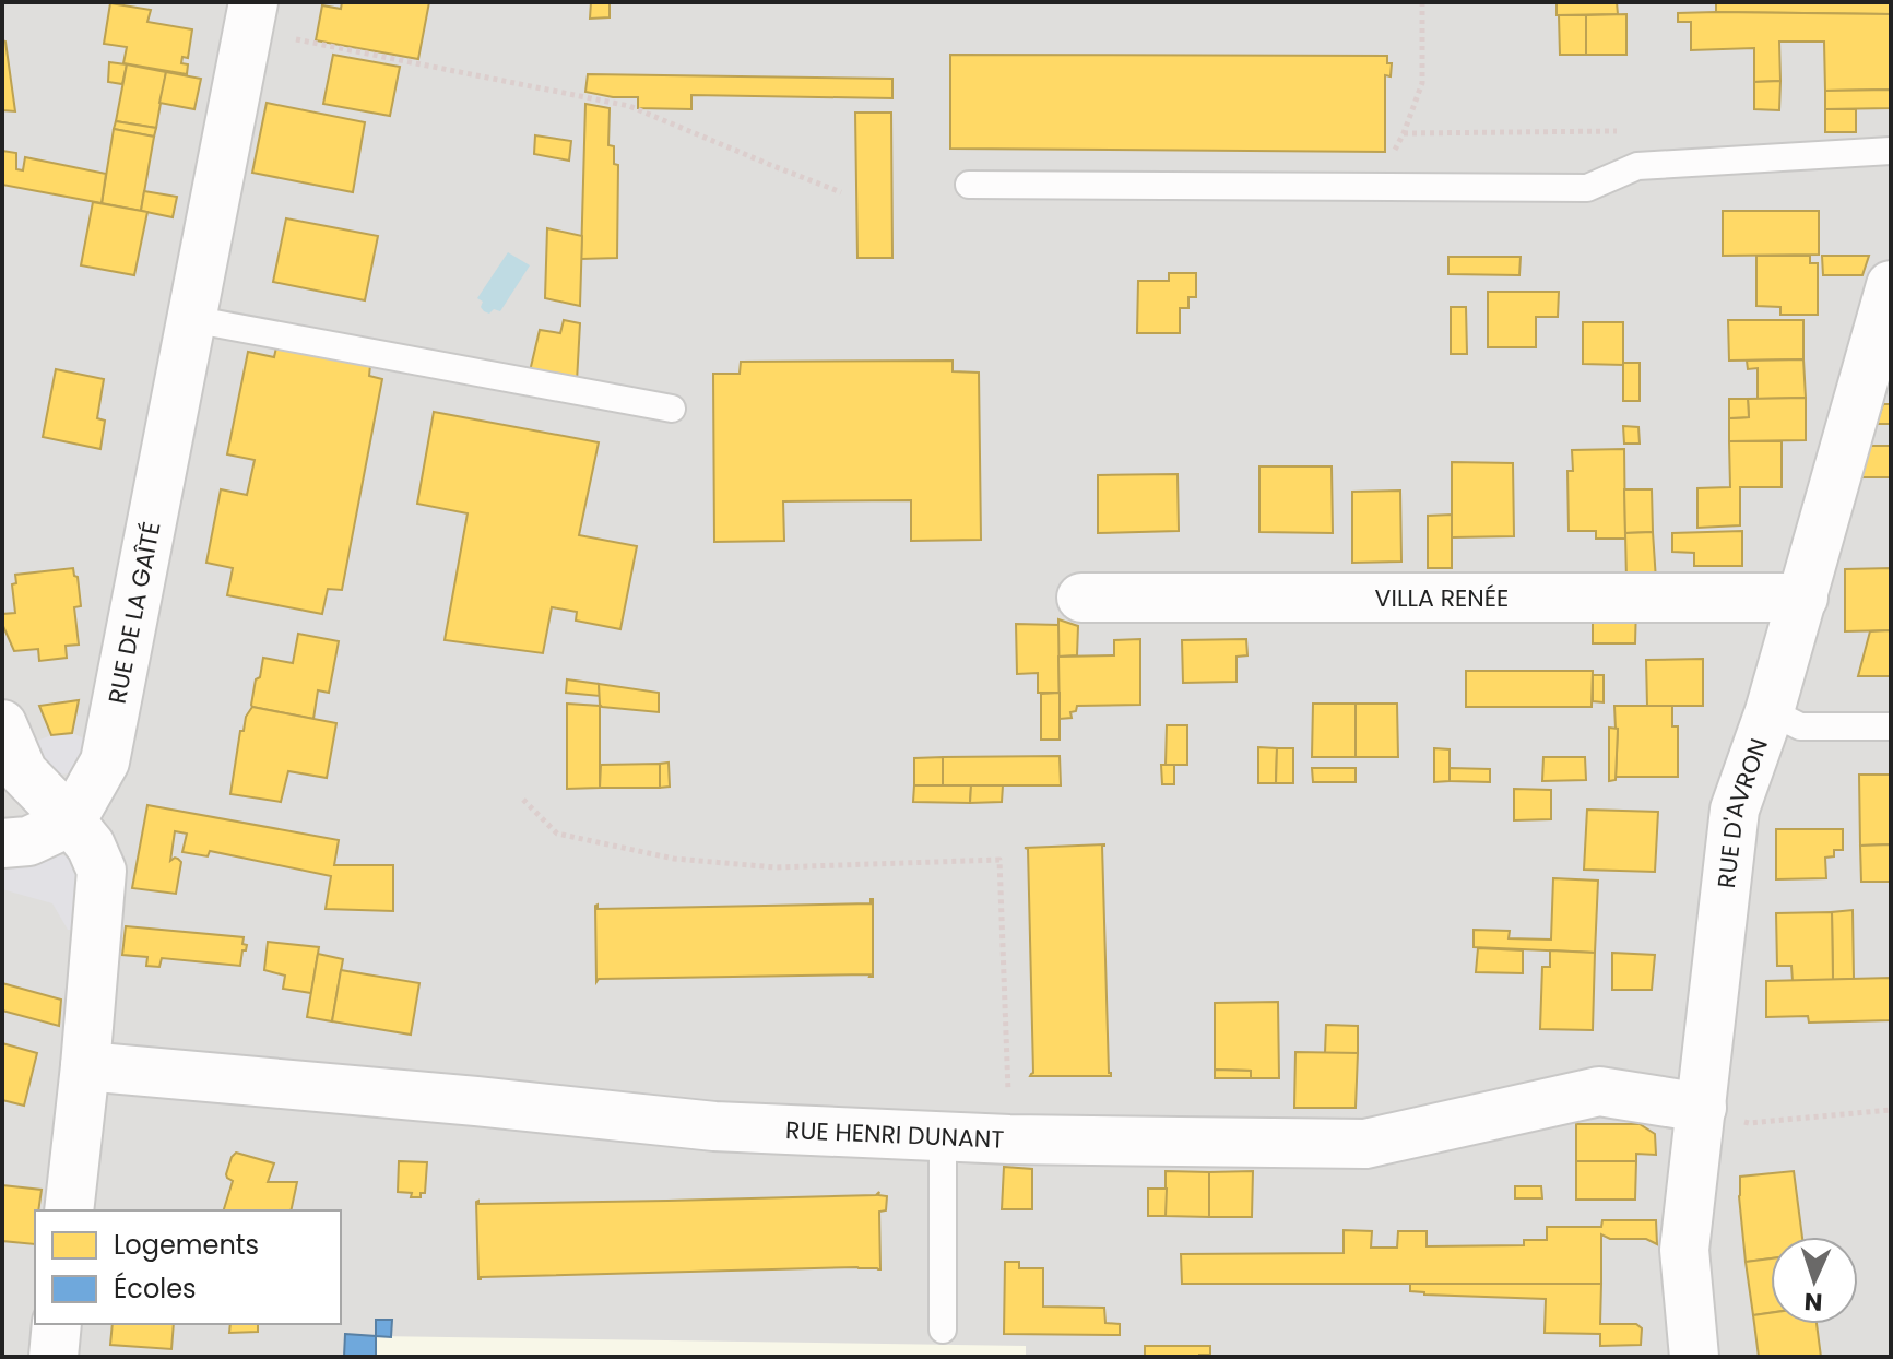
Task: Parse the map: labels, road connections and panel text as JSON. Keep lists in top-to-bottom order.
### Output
{
  "streets": {
    "street": [
      "VILLA RENÉE",
      "RUE DE LA GAÎTÉ",
      "RUE D'AVRON",
      "RUE HENRI DUNANT"
    ]
  },
  "crossings": [
    ["VILLA RENÉE", "RUE D'AVRON"],
    ["RUE D'AVRON", "RUE HENRI DUNANT"]
  ],
  "legend": ["Logements", "Écoles"],
  "north": "bottom"
}
